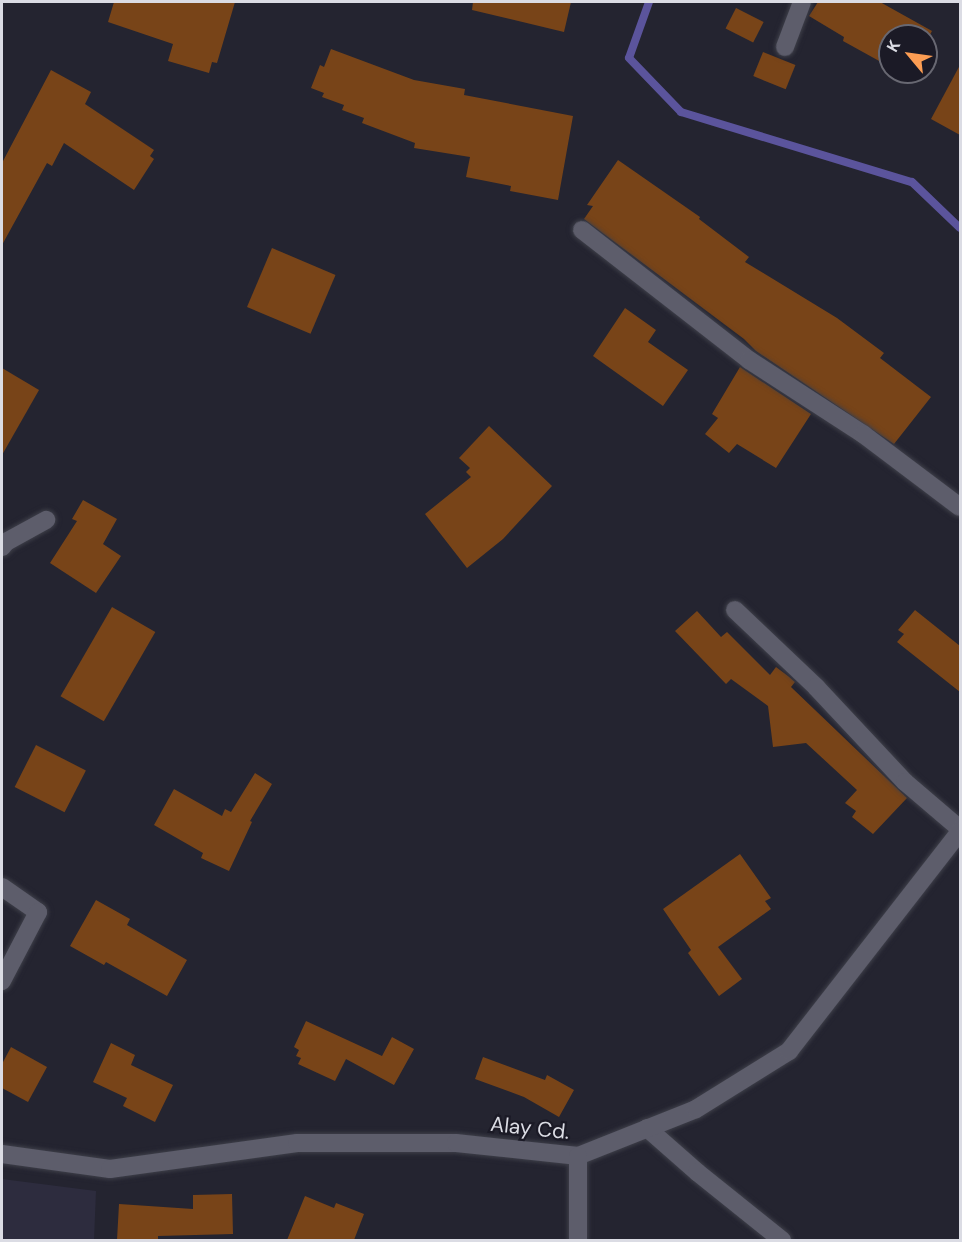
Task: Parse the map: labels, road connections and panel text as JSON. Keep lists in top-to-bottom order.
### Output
{
  "streets": {
    "street": ["Alay Cd."]
  },
  "north": "top left"
}
